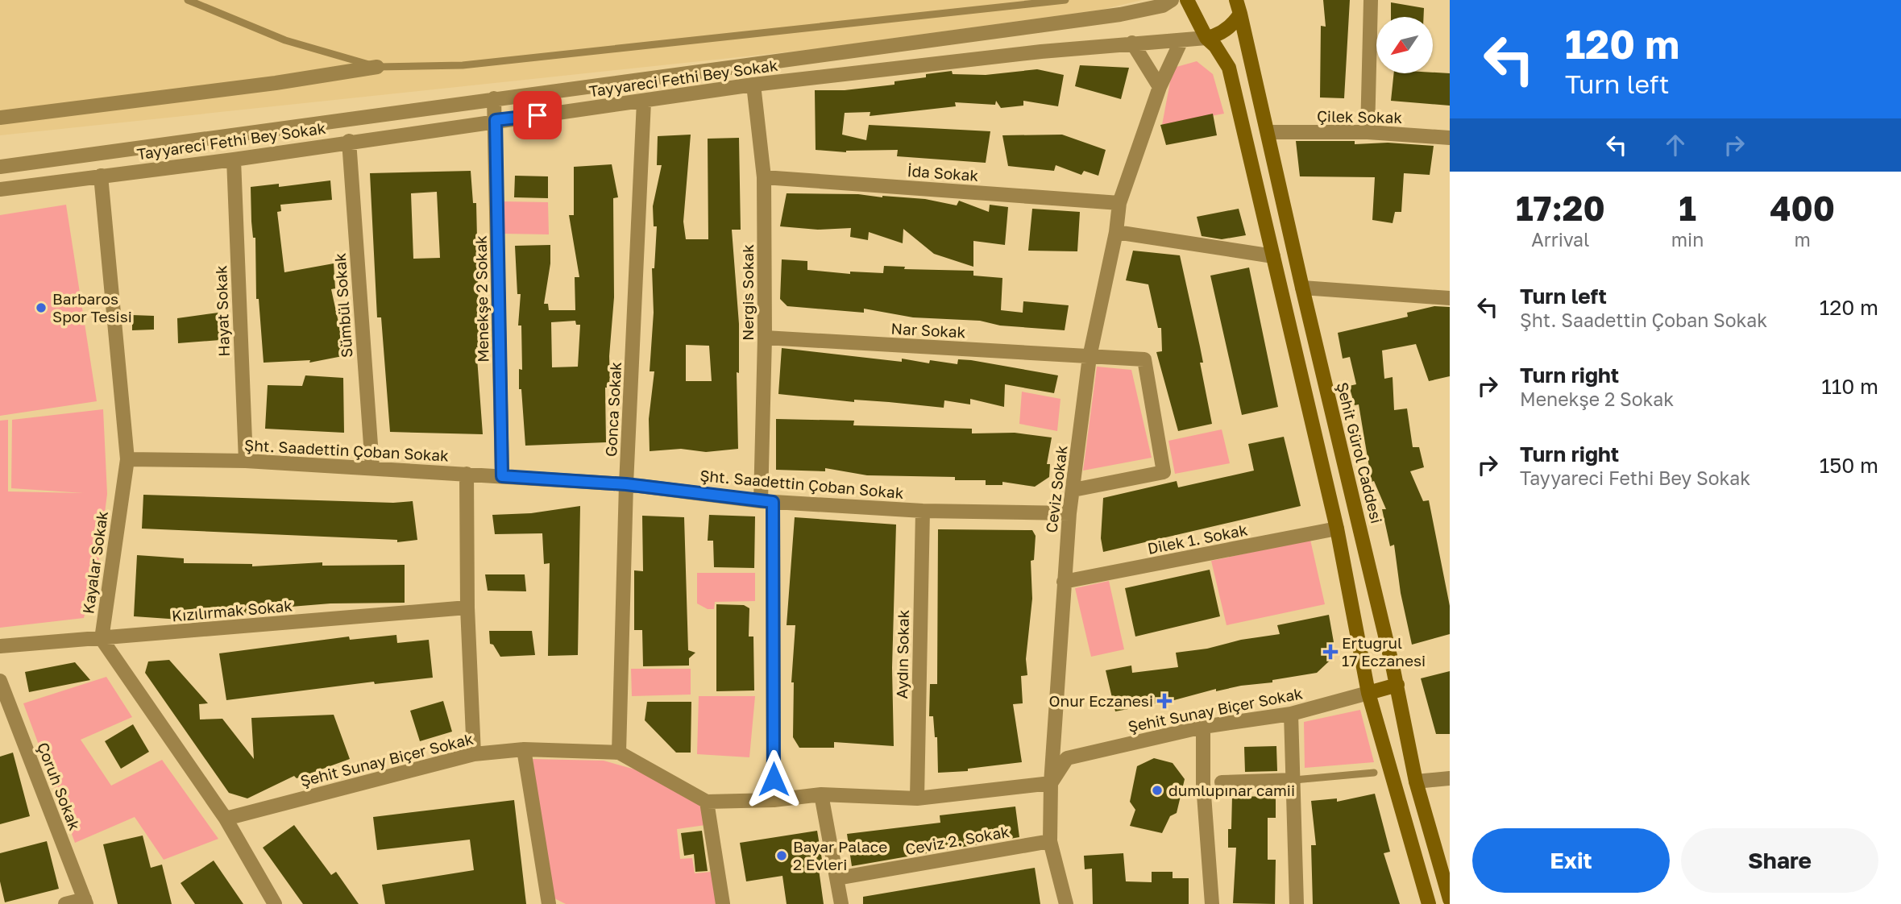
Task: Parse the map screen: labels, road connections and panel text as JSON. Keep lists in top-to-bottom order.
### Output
{
  "streets": {
    "main road": ["Şehit Gürol Caddesi"],
    "street": [
      "Tayyareci Fethi Bey Sokak",
      "Çilek Sokak",
      "İda Sokak",
      "Nergis Sokak",
      "Menekşe 2 Sokak",
      "Sümbül Sokak",
      "Hayat Sokak",
      "Nar Sokak",
      "Gonca Sokak",
      "Şht. Saadettin Çoban Sokak",
      "Ceviz Sokak",
      "Dilek 1. Sokak",
      "Kayalar Sokak",
      "Kızılırmak Sokak",
      "Aydın Sokak",
      "Şehit Sunay Biçer Sokak",
      "Çoruh Sokak",
      "Ceviz 2. Sokak"
    ]
  },
  "crossings": [
    ["Tayyareci Fethi Bey Sokak", "Nergis Sokak"],
    ["Tayyareci Fethi Bey Sokak", "Menekşe 2 Sokak"],
    ["Tayyareci Fethi Bey Sokak", "Sümbül Sokak"],
    ["Tayyareci Fethi Bey Sokak", "Hayat Sokak"],
    ["Tayyareci Fethi Bey Sokak", "Gonca Sokak"],
    ["Tayyareci Fethi Bey Sokak", "Ceviz Sokak"],
    ["Tayyareci Fethi Bey Sokak", "Kayalar Sokak"],
    ["Çilek Sokak", "Şehit Gürol Caddesi"],
    ["İda Sokak", "Nergis Sokak"],
    ["İda Sokak", "Ceviz Sokak"],
    ["Nergis Sokak", "Nar Sokak"],
    ["Nergis Sokak", "Şht. Saadettin Çoban Sokak"],
    ["Menekşe 2 Sokak", "Şht. Saadettin Çoban Sokak"],
    ["Sümbül Sokak", "Şht. Saadettin Çoban Sokak"],
    ["Hayat Sokak", "Şht. Saadettin Çoban Sokak"],
    ["Nar Sokak", "Ceviz Sokak"],
    ["Gonca Sokak", "Şht. Saadettin Çoban Sokak"],
    ["Gonca Sokak", "Şehit Sunay Biçer Sokak"],
    ["Şht. Saadettin Çoban Sokak", "Ceviz Sokak"],
    ["Şht. Saadettin Çoban Sokak", "Kayalar Sokak"],
    ["Şht. Saadettin Çoban Sokak", "Aydın Sokak"],
    ["Ceviz Sokak", "Dilek 1. Sokak"],
    ["Ceviz Sokak", "Şehit Sunay Biçer Sokak"],
    ["Ceviz Sokak", "Ceviz 2. Sokak"],
    ["Kayalar Sokak", "Kızılırmak Sokak"]
  ],
  "places": {
    "other": ["Barbaros Spor Tesisi", "dumlupınar camii", "Bayar Palace 2 Evleri"],
    "health": ["Ertuğrul 17 Eczanesi", "Onur Eczanesi"]
  },
  "north": "bottom left",
  "page": {
    "turn": ["120 m", "Turn left"],
    "eta": [
      "17:20",
      "Arrival",
      "1",
      "min",
      "400",
      "m"
    ],
    "list": [
      {
        "name": "Turn left",
        "note": "Şht. Saadettin Çoban Sokak",
        "value": "120 m"
      },
      {
        "name": "Turn right",
        "note": "Menekşe 2 Sokak",
        "value": "110 m"
      },
      {
        "name": "Turn right",
        "note": "Tayyareci Fethi Bey Sokak",
        "value": "150 m"
      }
    ],
    "buttons": ["Exit", "Share"]
  }
}
